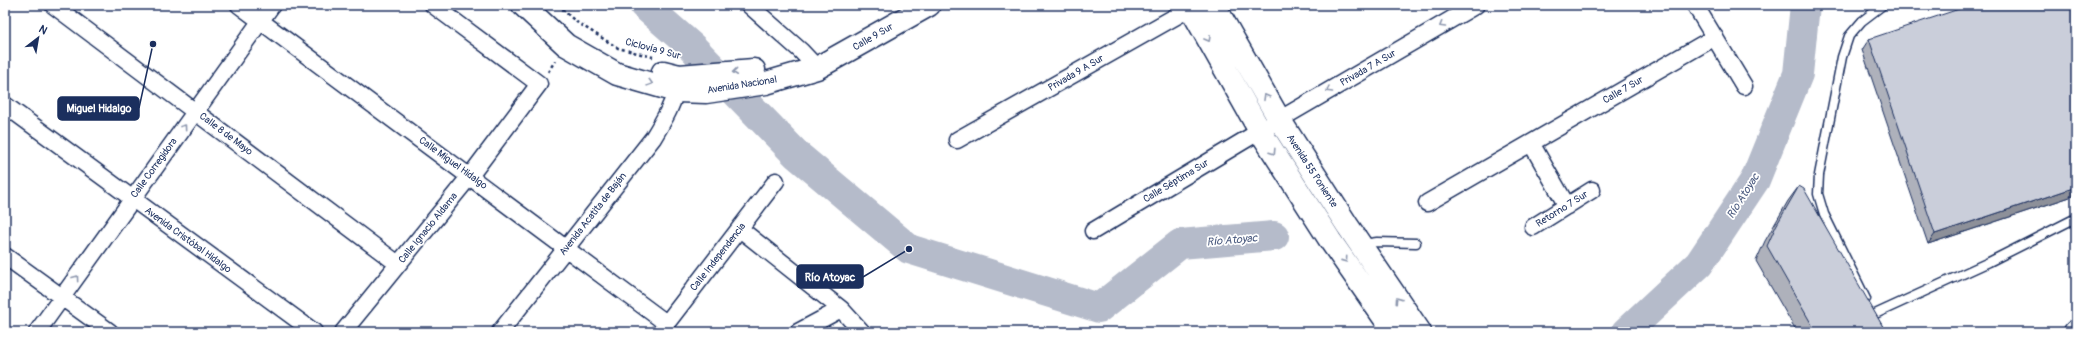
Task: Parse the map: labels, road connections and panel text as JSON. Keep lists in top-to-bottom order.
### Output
{
  "streets": {
    "main road": ["Calle 9 Sur", "Avenida Nacional", "Avenida 55 Poniente"],
    "street": [
      "Privada 7 A Sur",
      "Privada 9 A Sur",
      "Calle 7 Sur",
      "Calle 8 de Mayo",
      "Calle Miguel Hidalgo",
      "Calle Corregidora",
      "Calle Séptima Sur",
      "Retorno 7 Sur",
      "Avenida Acatita de Baján",
      "Calle Ignacio Aldama",
      "Avenida Cristóbal Hidalgo",
      "Calle Independencia"
    ],
    "path": ["Ciclovía 9 Sur"]
  },
  "crossings": [
    ["Calle 9 Sur", "Avenida Nacional"],
    ["Privada 7 A Sur", "Avenida 55 Poniente"],
    ["Privada 7 A Sur", "Calle Séptima Sur"],
    ["Avenida Nacional", "Avenida Acatita de Baján"],
    ["Calle 8 de Mayo", "Calle Corregidora"],
    ["Calle 8 de Mayo", "Calle Ignacio Aldama"],
    ["Calle Miguel Hidalgo", "Calle Corregidora"],
    ["Calle Miguel Hidalgo", "Avenida Acatita de Baján"],
    ["Calle Miguel Hidalgo", "Calle Ignacio Aldama"],
    ["Calle Miguel Hidalgo", "Calle Independencia"],
    ["Calle Corregidora", "Avenida Cristóbal Hidalgo"]
  ],
  "one_way": ["Privada 7 A Sur", "Calle Corregidora"],
  "water": ["Río Atoyac"],
  "places": ["Miguel Hidalgo", "Río Atoyac"],
  "north": "top right"
}
